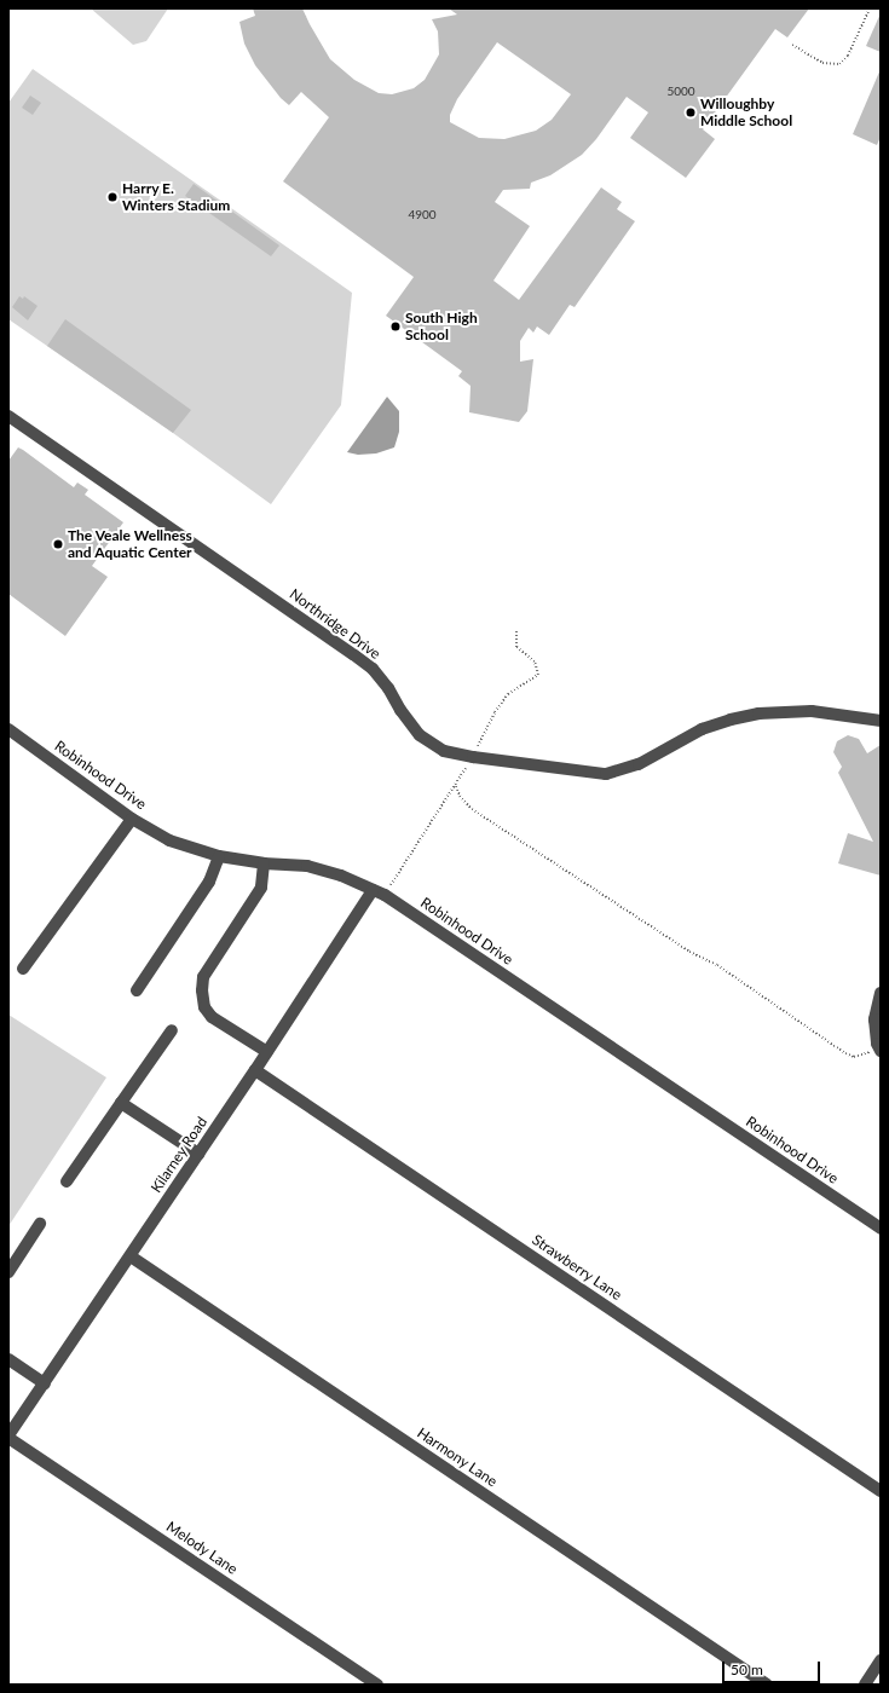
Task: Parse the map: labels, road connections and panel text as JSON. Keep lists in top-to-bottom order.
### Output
{
  "streets": {
    "street": [
      "Northridge Drive",
      "Robinhood Drive",
      "Kilarney Road",
      "Strawberry Lane",
      "Harmony Lane",
      "Melody Lane"
    ]
  },
  "crossings": [
    ["Robinhood Drive", "Kilarney Road"],
    ["Kilarney Road", "Strawberry Lane"],
    ["Kilarney Road", "Harmony Lane"],
    ["Kilarney Road", "Melody Lane"]
  ],
  "places": [
    "Willoughby Middle School",
    "Harry E. Winters Stadium",
    "South High School",
    "The Veale Wellness and Aquatic Center"
  ],
  "house_numbers": ["5000", "4900"],
  "scale_bar": "50 m"
}
